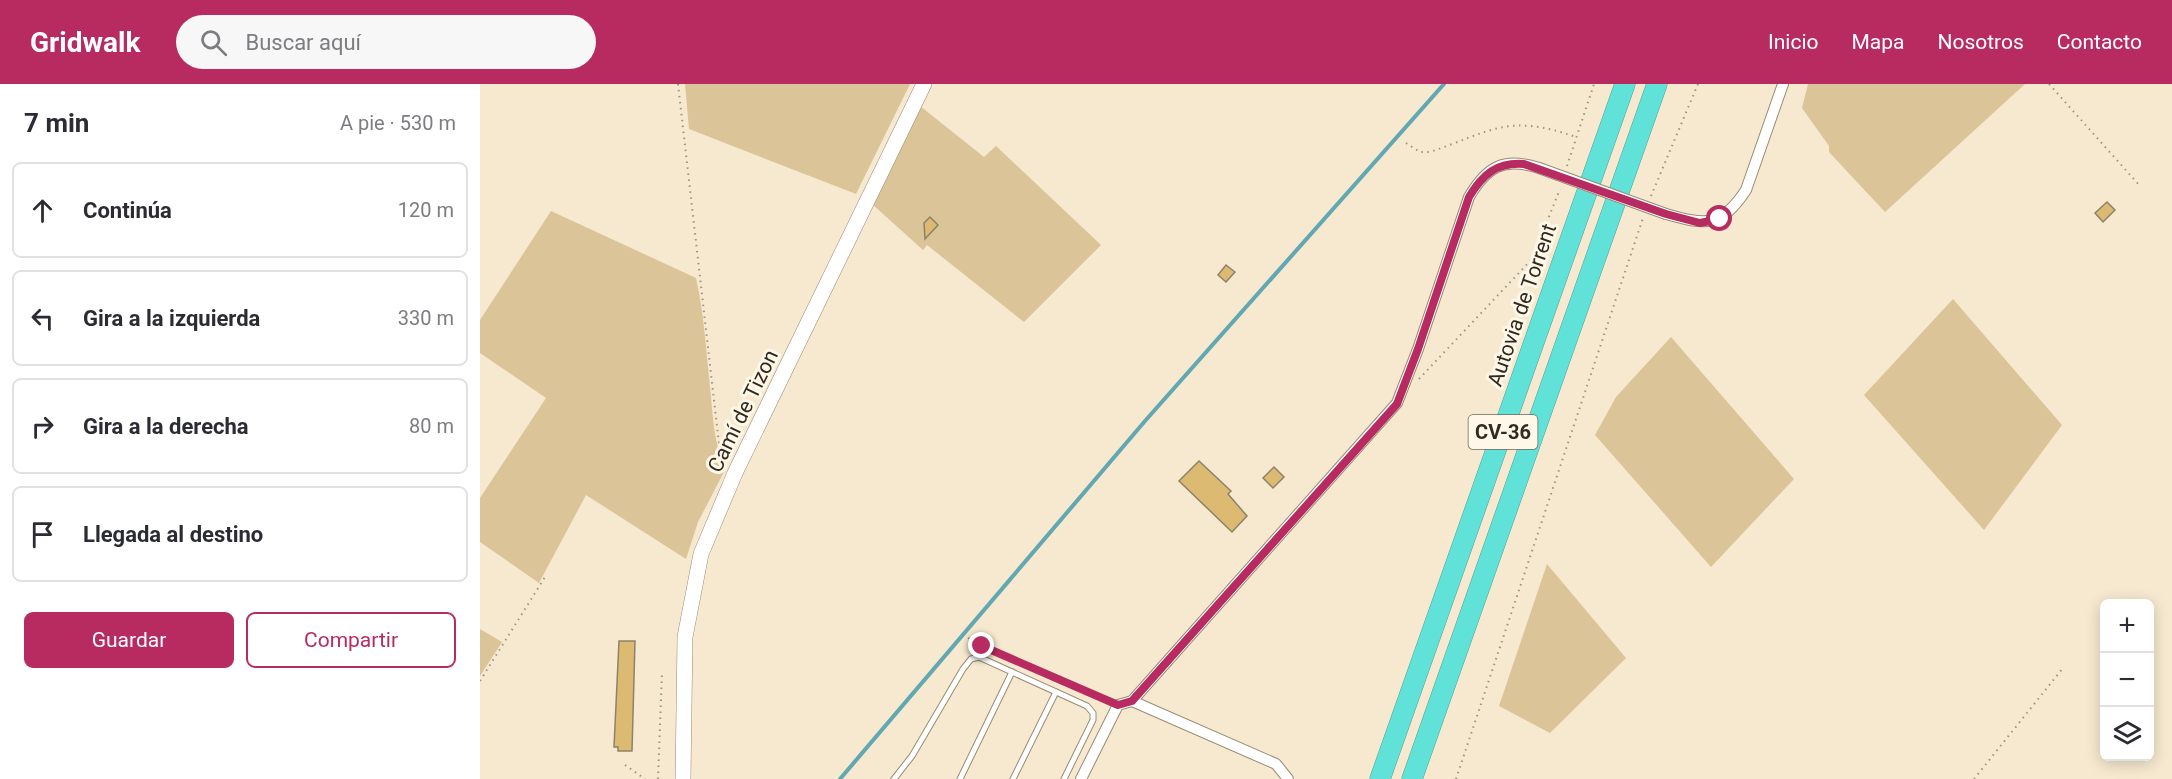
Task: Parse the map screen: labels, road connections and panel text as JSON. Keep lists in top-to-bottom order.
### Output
{
  "streets": {
    "highway": ["Autovia de Torrent", "CV-36"],
    "street": ["Camí de Tizon"]
  },
  "page": {
    "header": "Gridwalk",
    "search": "Buscar aquí",
    "nav": [
      "Inicio",
      "Mapa",
      "Nosotros",
      "Contacto"
    ],
    "heading": ["7 min", "A pie · 530 m"],
    "list": [
      ["Continúa", "120 m"],
      ["Gira a la izquierda", "330 m"],
      ["Gira a la derecha", "80 m"],
      "Llegada al destino"
    ],
    "buttons": ["Guardar", "Compartir"],
    "map_buttons": ["+", "−"]
  }
}
